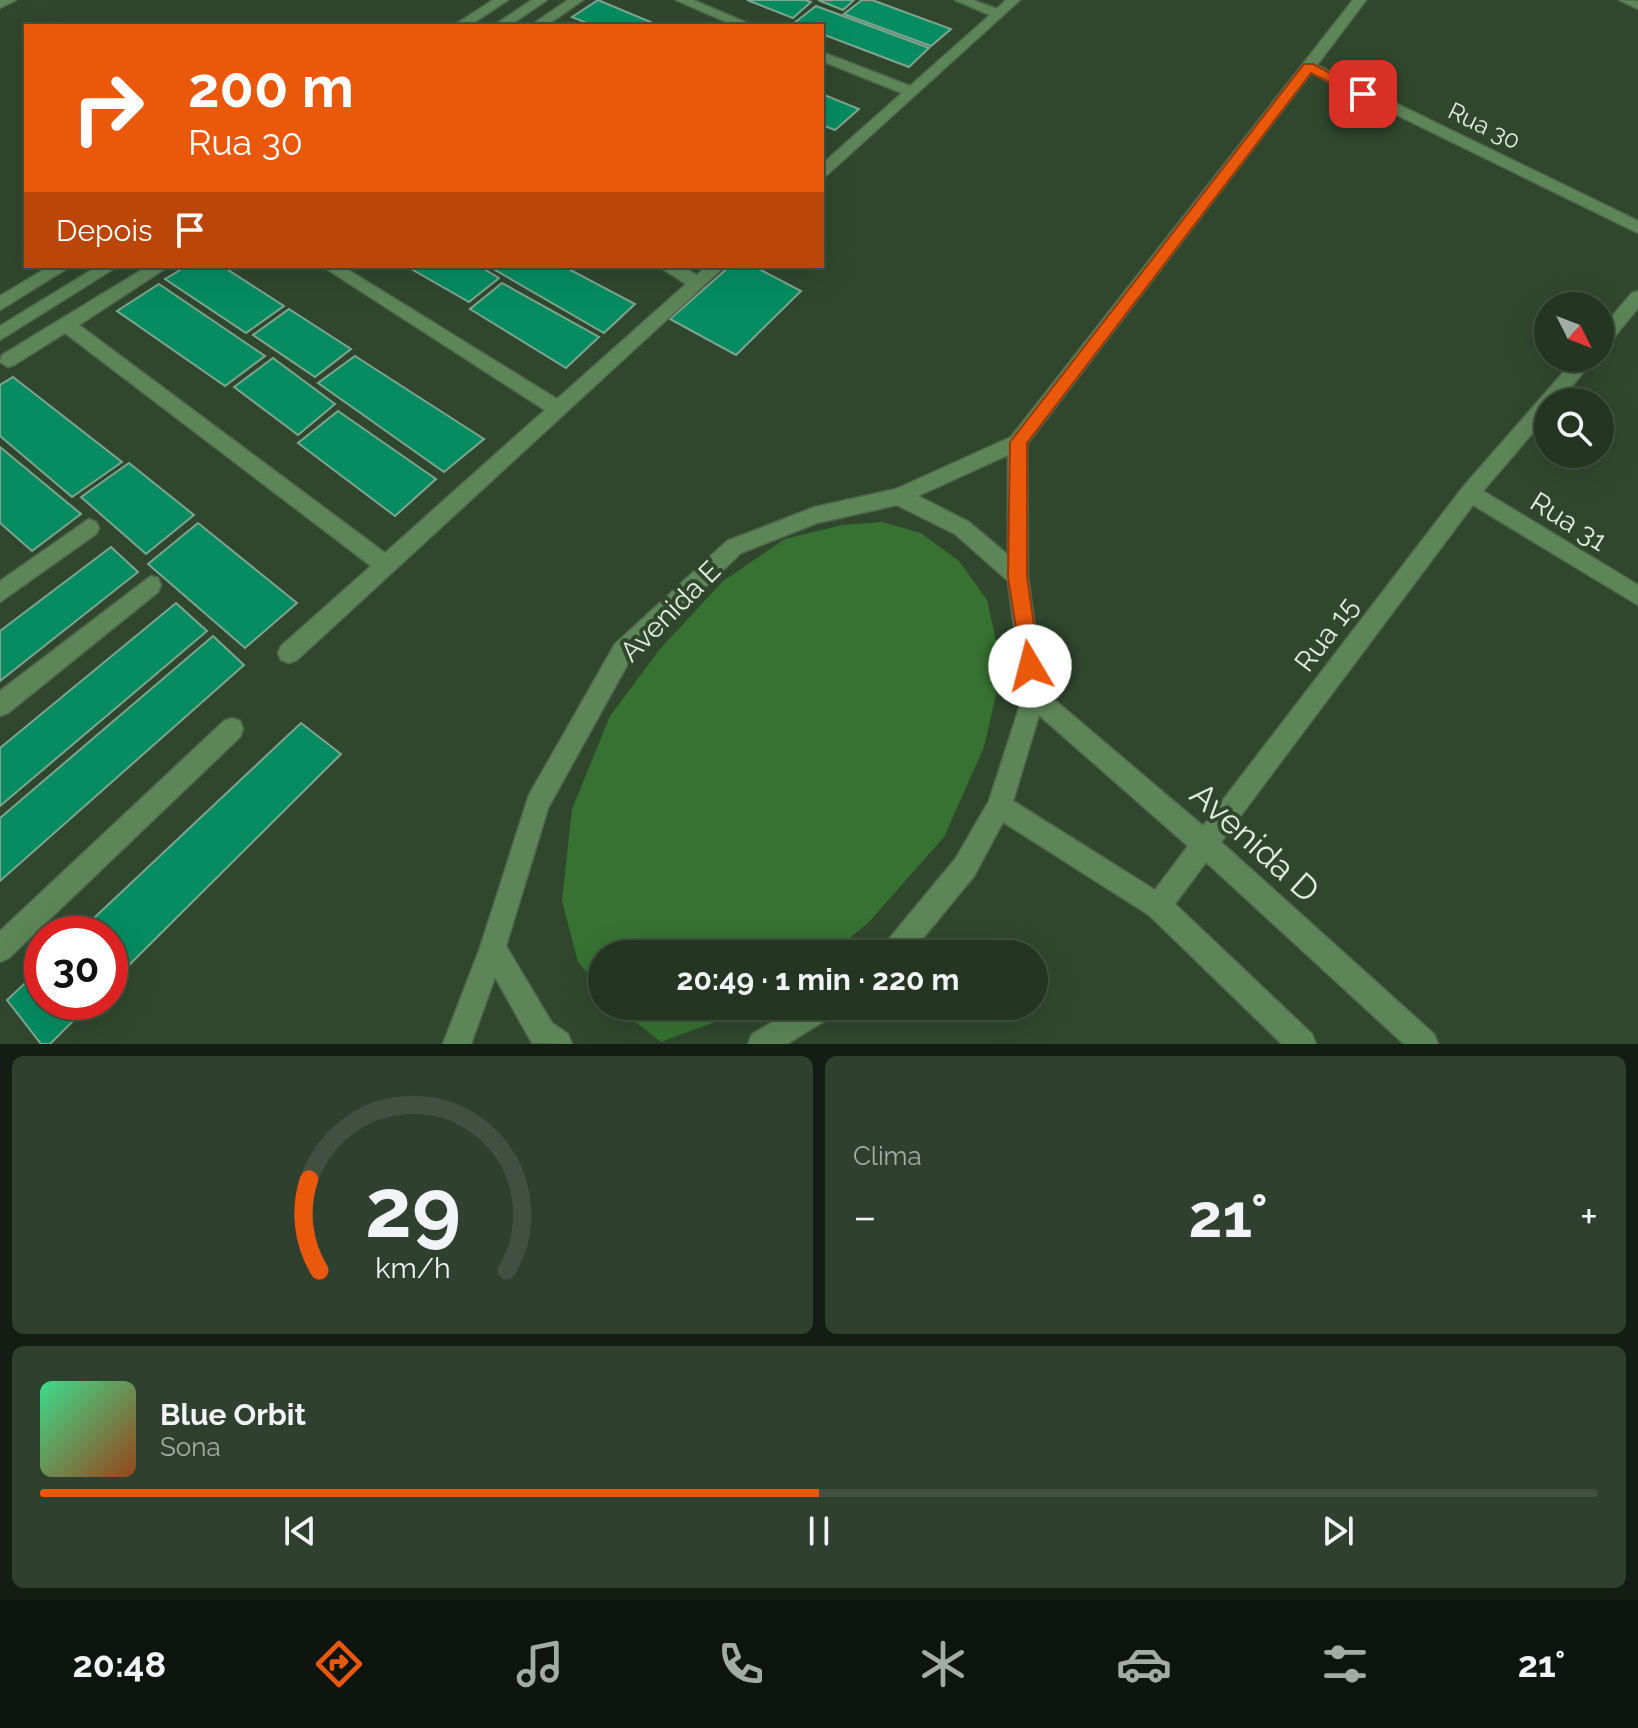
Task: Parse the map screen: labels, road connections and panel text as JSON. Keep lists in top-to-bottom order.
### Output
{
  "streets": {
    "street": [
      "Rua 30",
      "Rua 31",
      "Avenida E",
      "Rua 15",
      "Avenida D"
    ]
  },
  "crossings": [
    ["Rua 30", "Avenida E"],
    ["Rua 31", "Rua 15"],
    ["Rua 15", "Avenida D"]
  ],
  "north": "bottom right",
  "page": {
    "turn": ["200 m", "Rua 30"],
    "then": "Depois",
    "limit": "30",
    "trip": "20:49 · 1 min · 220 m",
    "tile": "Clima",
    "heat": ["−", "21°", "+"],
    "song": ["Blue Orbit", "Sona"],
    "tabs": ["20:48", "21°"],
    "gauge": ["29", "km/h"]
  }
}
